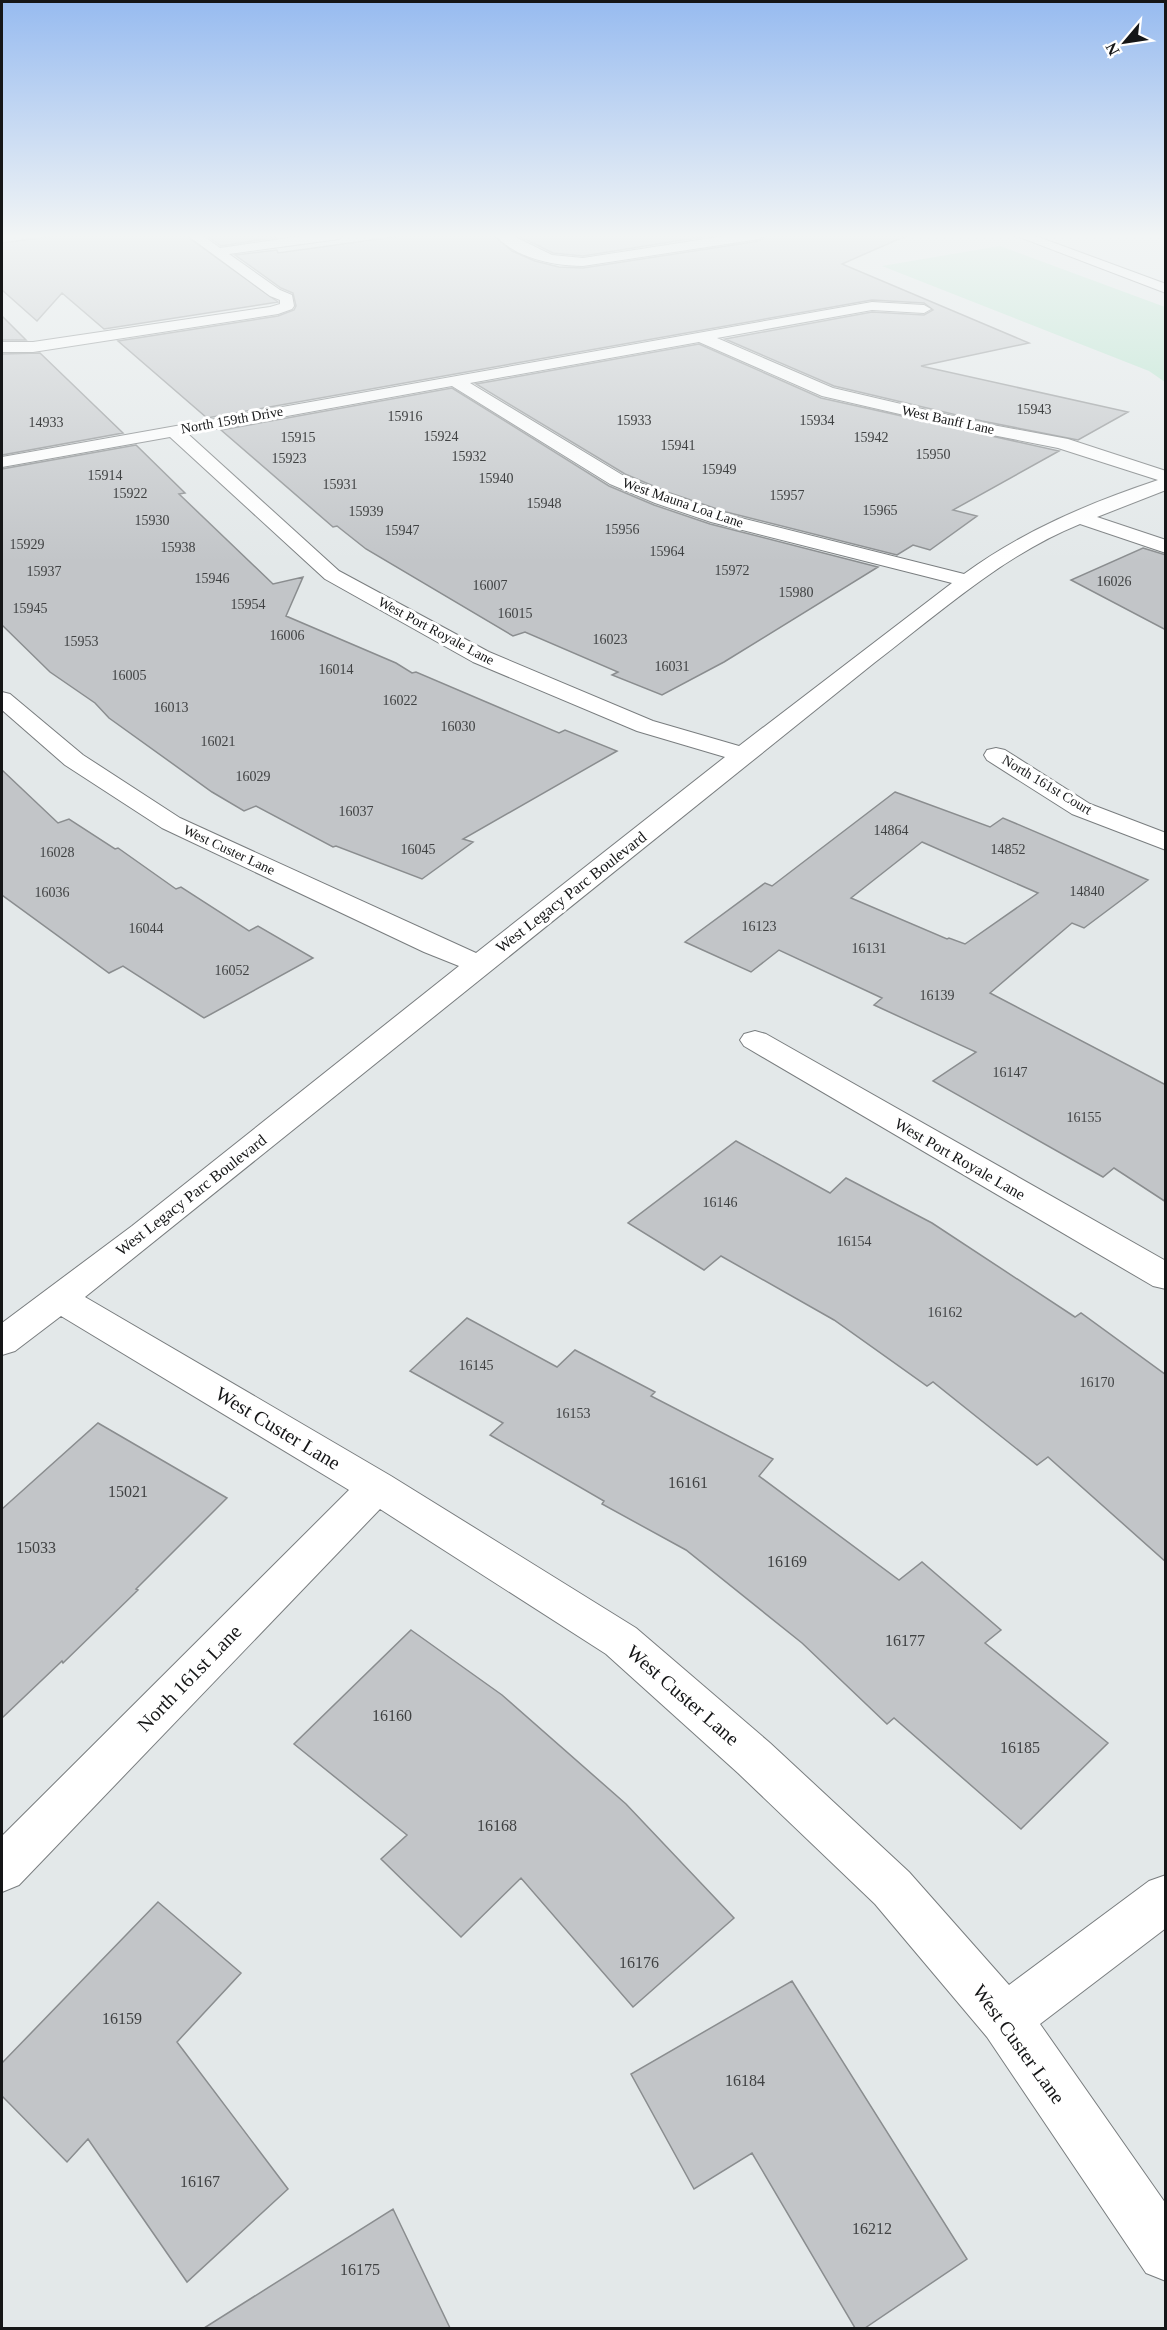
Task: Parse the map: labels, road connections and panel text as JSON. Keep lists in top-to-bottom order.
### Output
{
  "streets": {
    "street": [
      "North 159th Drive",
      "West Banff Lane",
      "West Mauna Loa Lane",
      "West Port Royale Lane",
      "North 161st Court",
      "West Custer Lane",
      "West Legacy Parc Boulevard",
      "North 161st Lane"
    ]
  },
  "crossings": [
    ["North 159th Drive", "West Mauna Loa Lane"],
    ["North 159th Drive", "West Port Royale Lane"],
    ["West Mauna Loa Lane", "West Legacy Parc Boulevard"],
    ["West Port Royale Lane", "West Legacy Parc Boulevard"],
    ["West Custer Lane", "West Legacy Parc Boulevard"],
    ["West Custer Lane", "North 161st Lane"]
  ],
  "house_numbers": [
    "15943",
    "15916",
    "15933",
    "15934",
    "14933",
    "15924",
    "15915",
    "15942",
    "15941",
    "15950",
    "15932",
    "15923",
    "15949",
    "15914",
    "15940",
    "15931",
    "15922",
    "15957",
    "15948",
    "15965",
    "15939",
    "15930",
    "15956",
    "15947",
    "15929",
    "15938",
    "15964",
    "15972",
    "15937",
    "15946",
    "16026",
    "16007",
    "15980",
    "15954",
    "15945",
    "16015",
    "16006",
    "16023",
    "15953",
    "16031",
    "16014",
    "16005",
    "16022",
    "16013",
    "16030",
    "16021",
    "16029",
    "16037",
    "14864",
    "16045",
    "14852",
    "16028",
    "14840",
    "16036",
    "16123",
    "16044",
    "16131",
    "16052",
    "16139",
    "16147",
    "16155",
    "16146",
    "16154",
    "16162",
    "16145",
    "16170",
    "16153",
    "16161",
    "15021",
    "15033",
    "16169",
    "16177",
    "16160",
    "16185",
    "16168",
    "16176",
    "16159",
    "16184",
    "16167",
    "16212",
    "16175"
  ],
  "north": "bottom left"
}
